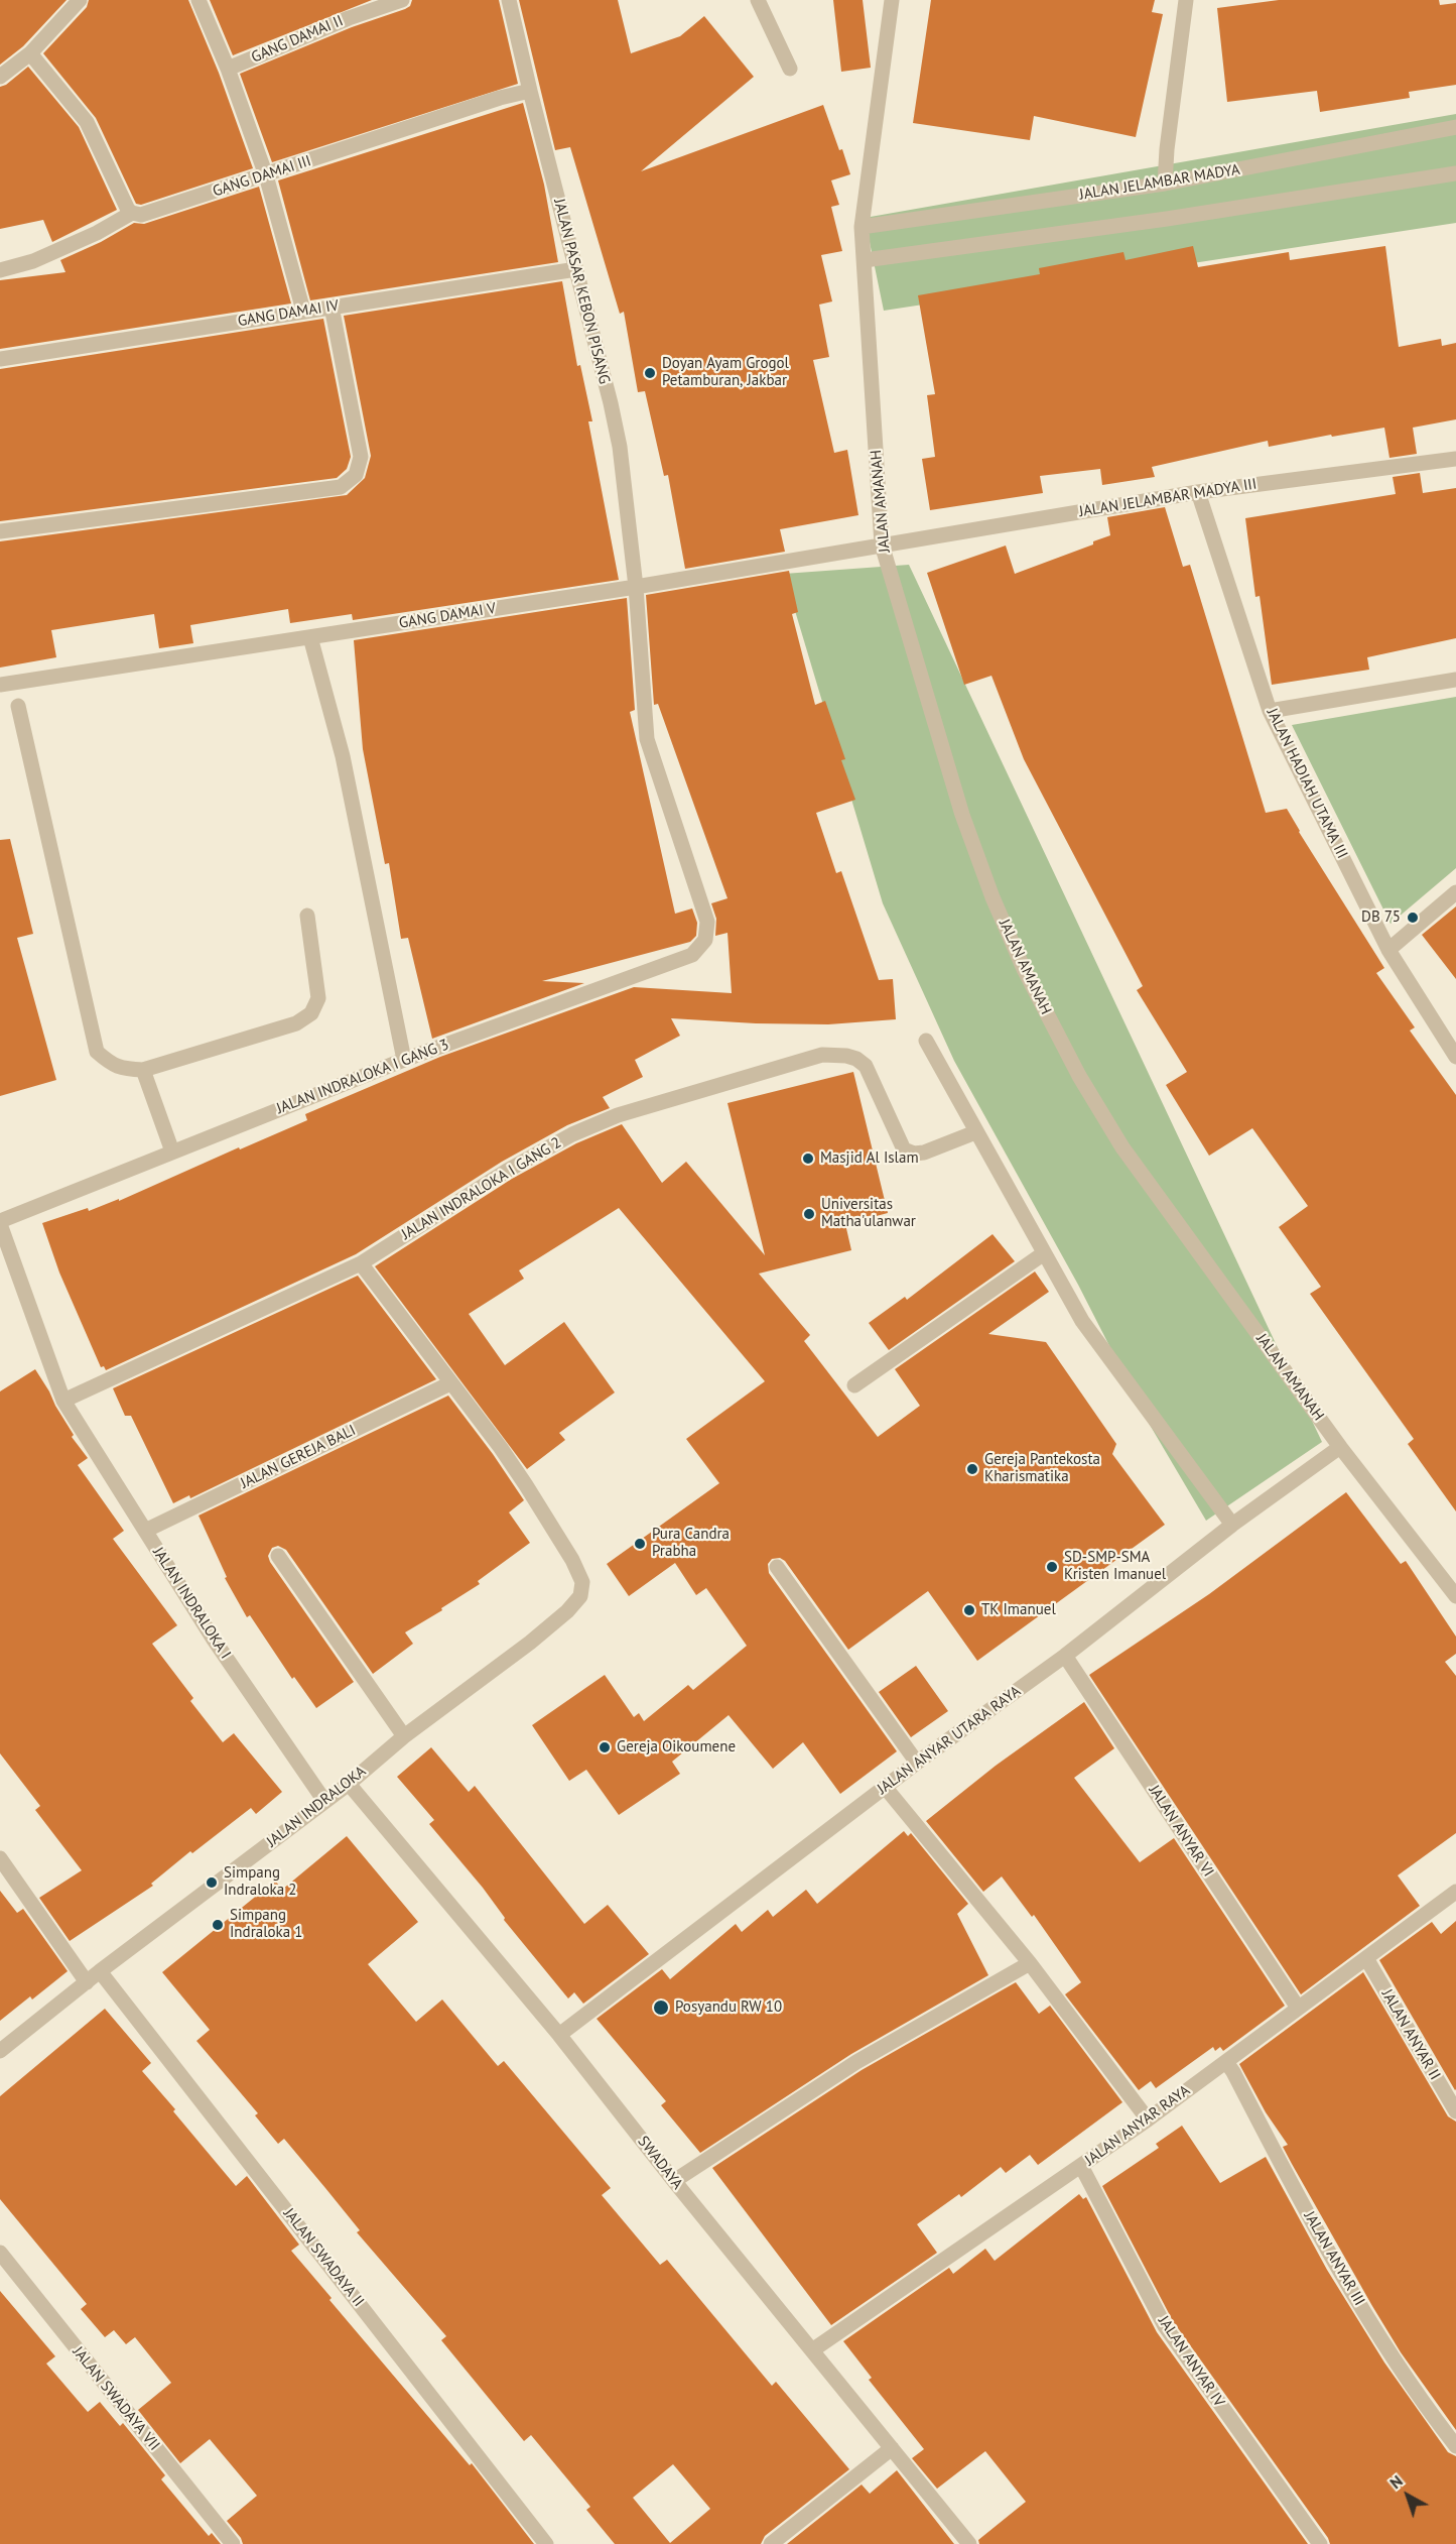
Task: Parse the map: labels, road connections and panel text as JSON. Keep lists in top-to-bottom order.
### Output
{
  "streets": {
    "street": [
      "GANG DAMAI II",
      "GANG DAMAI III",
      "JALAN JELAMBAR MADYA",
      "JALAN PASAR KEBON PISANG",
      "GANG DAMAI IV",
      "JALAN JELAMBAR MADYA III",
      "JALAN AMANAH",
      "GANG DAMAI V",
      "JALAN HADIAH UTAMA III",
      "JALAN INDRALOKA I GANG 3",
      "JALAN INDRALOKA I GANG 2",
      "JALAN GEREJA BALI",
      "JALAN INDRALOKA I",
      "JALAN ANYAR UTARA RAYA",
      "JALAN INDRALOKA",
      "JALAN ANYAR VI",
      "JALAN ANYAR II",
      "JALAN ANYAR RAYA",
      "SWADAYA",
      "JALAN SWADAYA II",
      "JALAN ANYAR III",
      "JALAN ANYAR IV",
      "JALAN SWADAYA VII"
    ]
  },
  "crossings": [
    ["GANG DAMAI III", "JALAN PASAR KEBON PISANG"],
    ["JALAN JELAMBAR MADYA", "JALAN AMANAH"],
    ["JALAN PASAR KEBON PISANG", "GANG DAMAI IV"],
    ["JALAN PASAR KEBON PISANG", "GANG DAMAI V"],
    ["JALAN PASAR KEBON PISANG", "JALAN INDRALOKA I GANG 3"],
    ["JALAN JELAMBAR MADYA III", "JALAN AMANAH"],
    ["JALAN JELAMBAR MADYA III", "GANG DAMAI V"],
    ["JALAN JELAMBAR MADYA III", "JALAN HADIAH UTAMA III"],
    ["JALAN AMANAH", "GANG DAMAI V"],
    ["JALAN AMANAH", "JALAN ANYAR UTARA RAYA"],
    ["JALAN INDRALOKA I GANG 3", "JALAN INDRALOKA I"],
    ["JALAN INDRALOKA I GANG 2", "JALAN INDRALOKA I"],
    ["JALAN GEREJA BALI", "JALAN INDRALOKA I"],
    ["JALAN GEREJA BALI", "JALAN INDRALOKA"],
    ["JALAN INDRALOKA I", "JALAN INDRALOKA"],
    ["JALAN ANYAR UTARA RAYA", "JALAN ANYAR VI"],
    ["JALAN ANYAR UTARA RAYA", "SWADAYA"],
    ["JALAN INDRALOKA", "SWADAYA"],
    ["JALAN INDRALOKA", "JALAN SWADAYA II"],
    ["JALAN ANYAR VI", "JALAN ANYAR RAYA"],
    ["JALAN ANYAR II", "JALAN ANYAR RAYA"],
    ["JALAN ANYAR RAYA", "SWADAYA"],
    ["JALAN ANYAR RAYA", "JALAN ANYAR III"],
    ["JALAN ANYAR RAYA", "JALAN ANYAR IV"]
  ],
  "places": [
    "Doyan Ayam Grogol Petamburan, Jakbar",
    "DB 75",
    "Masjid Al Islam",
    "Universitas Matha'ulanwar",
    "Gereja Pantekosta Kharismatika",
    "Pura Candra Prabha",
    "SD-SMP-SMA Kristen Imanuel",
    "TK Imanuel",
    "Gereja Oikoumene",
    "Simpang Indraloka 2",
    "Simpang Indraloka 1",
    "Posyandu RW 10"
  ],
  "north": "top left"
}
